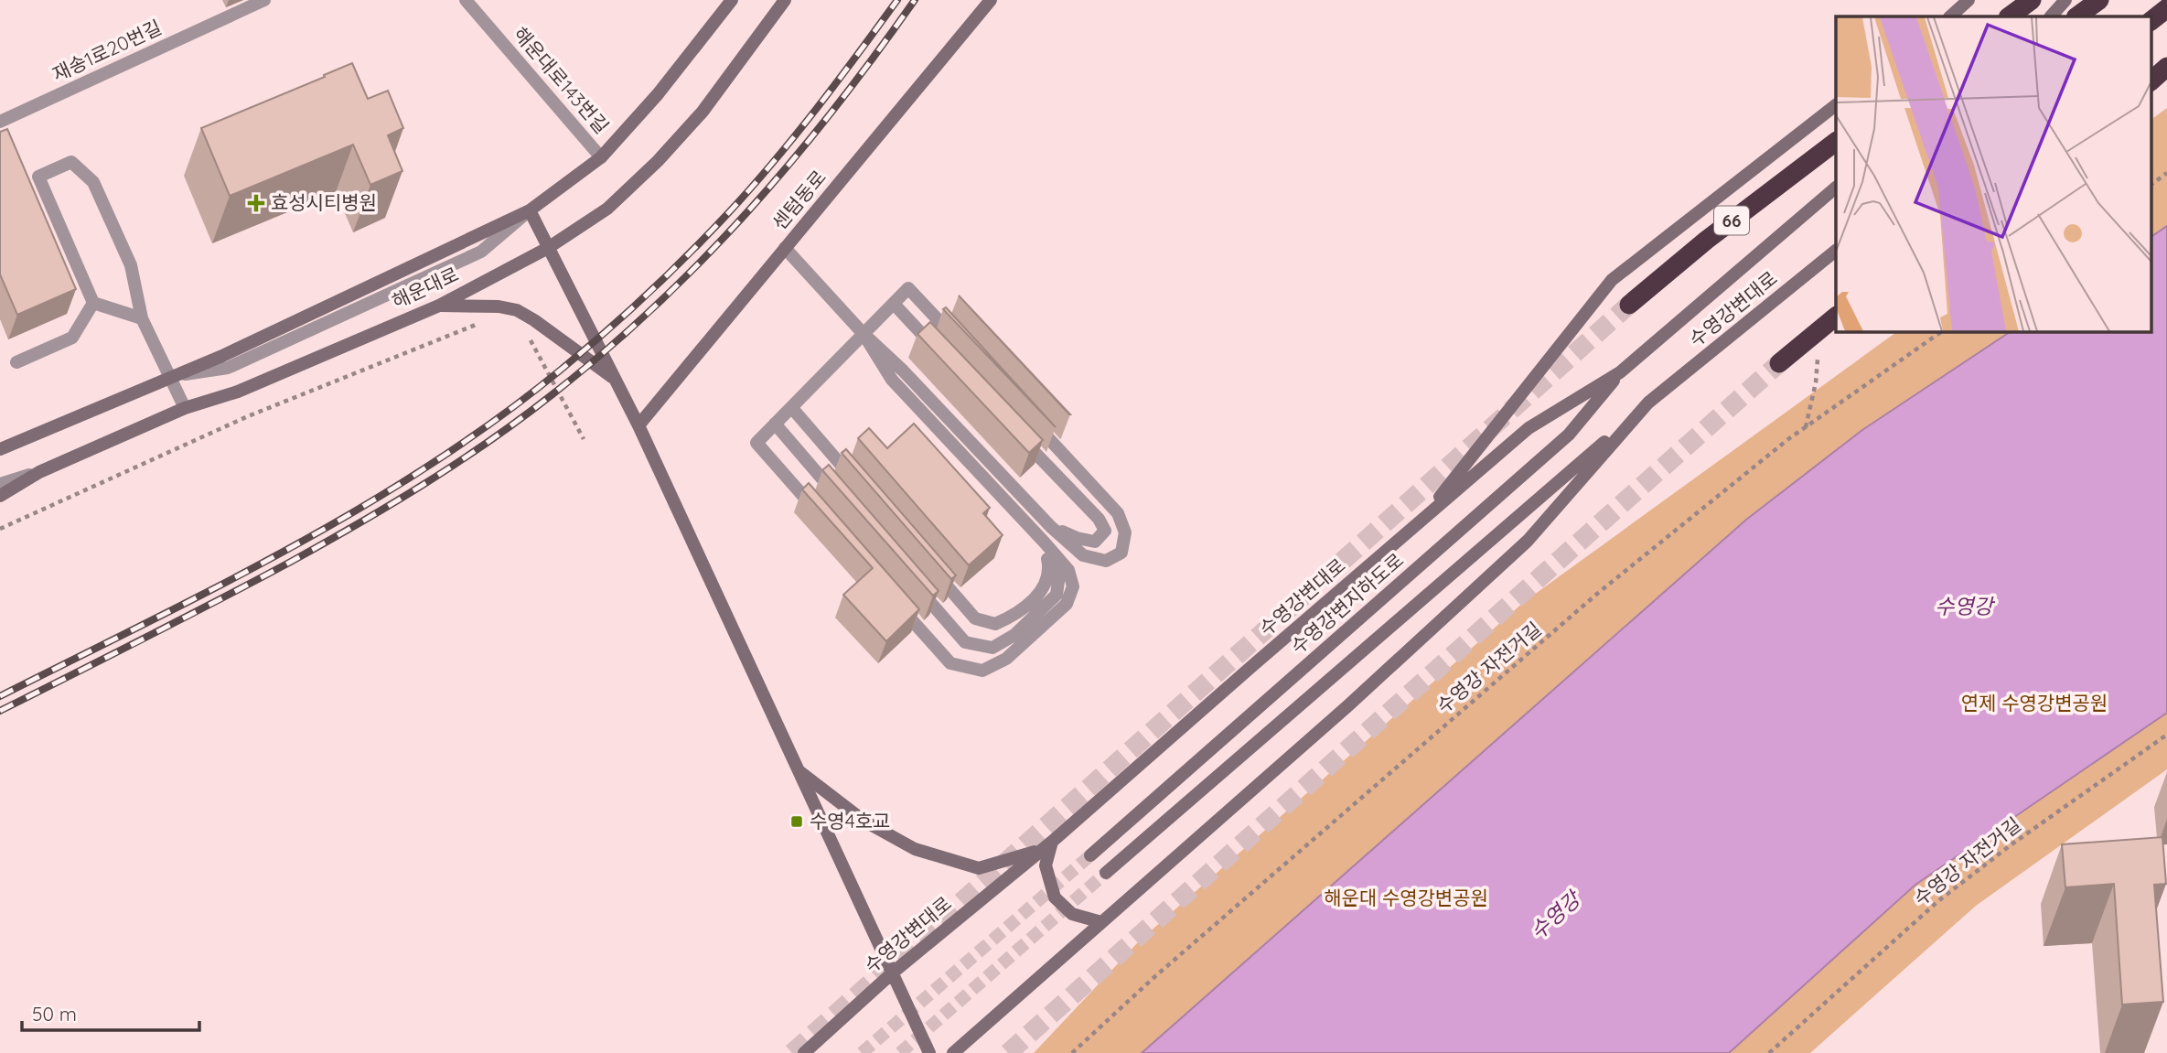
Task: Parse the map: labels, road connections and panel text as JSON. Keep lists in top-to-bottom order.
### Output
{
  "streets": {
    "highway": ["66"],
    "main road": [
      "센텀동로",
      "해운대로",
      "수영강변대로",
      "수영강변지하도로"
    ],
    "street": ["재송1로20번길", "해운대로143번길"],
    "path": ["수영강 자전거길"]
  },
  "crossings": [
    ["해운대로143번길", "해운대로"],
    ["수영강변대로", "수영강변지하도로"]
  ],
  "water": ["수영강"],
  "parks": ["연제 수영강변공원", "해운대 수영강변공원"],
  "places": {
    "health": ["효성시티병원"],
    "transit": ["수영4호교"]
  },
  "scale_bar": "50 m"
}
